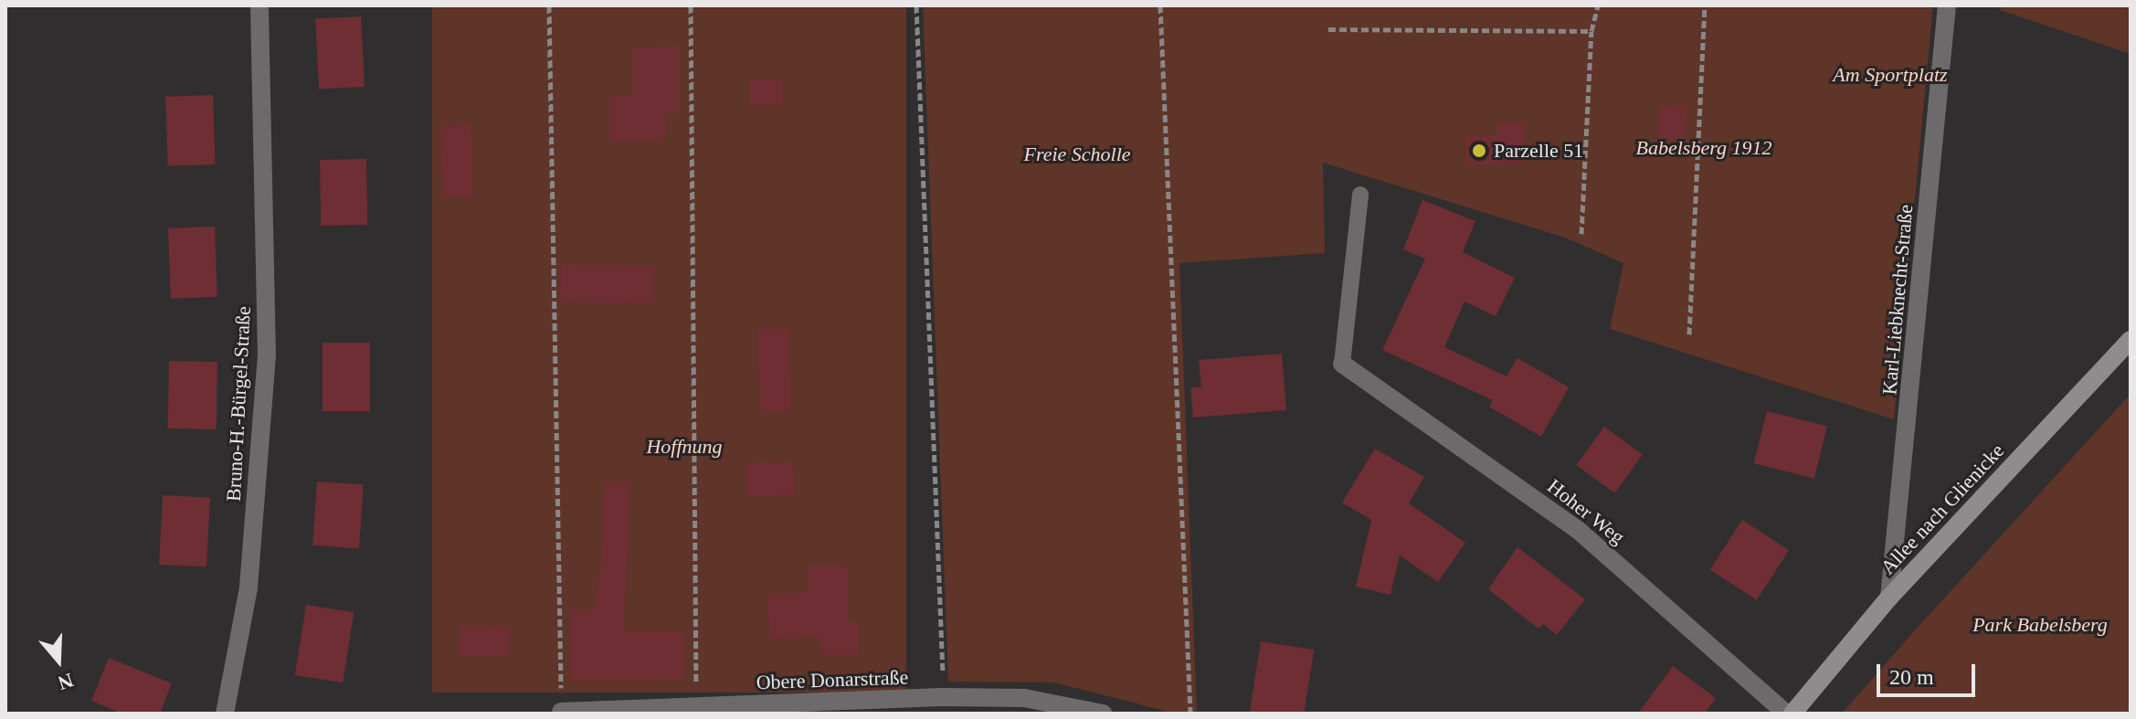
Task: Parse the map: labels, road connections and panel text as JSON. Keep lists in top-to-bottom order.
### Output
{
  "streets": {
    "street": [
      "Karl-Liebknecht-Straße",
      "Bruno-H.-Bürgel-Straße",
      "Allee nach Glienicke",
      "Hoher Weg",
      "Obere Donarstraße"
    ]
  },
  "crossings": [
    ["Karl-Liebknecht-Straße", "Allee nach Glienicke"]
  ],
  "parks": [
    "Am Sportplatz",
    "Babelsberg 1912",
    "Freie Scholle",
    "Hoffnung",
    "Park Babelsberg"
  ],
  "places": ["Parzelle 51"],
  "scale_bar": "20 m",
  "north": "bottom"
}
